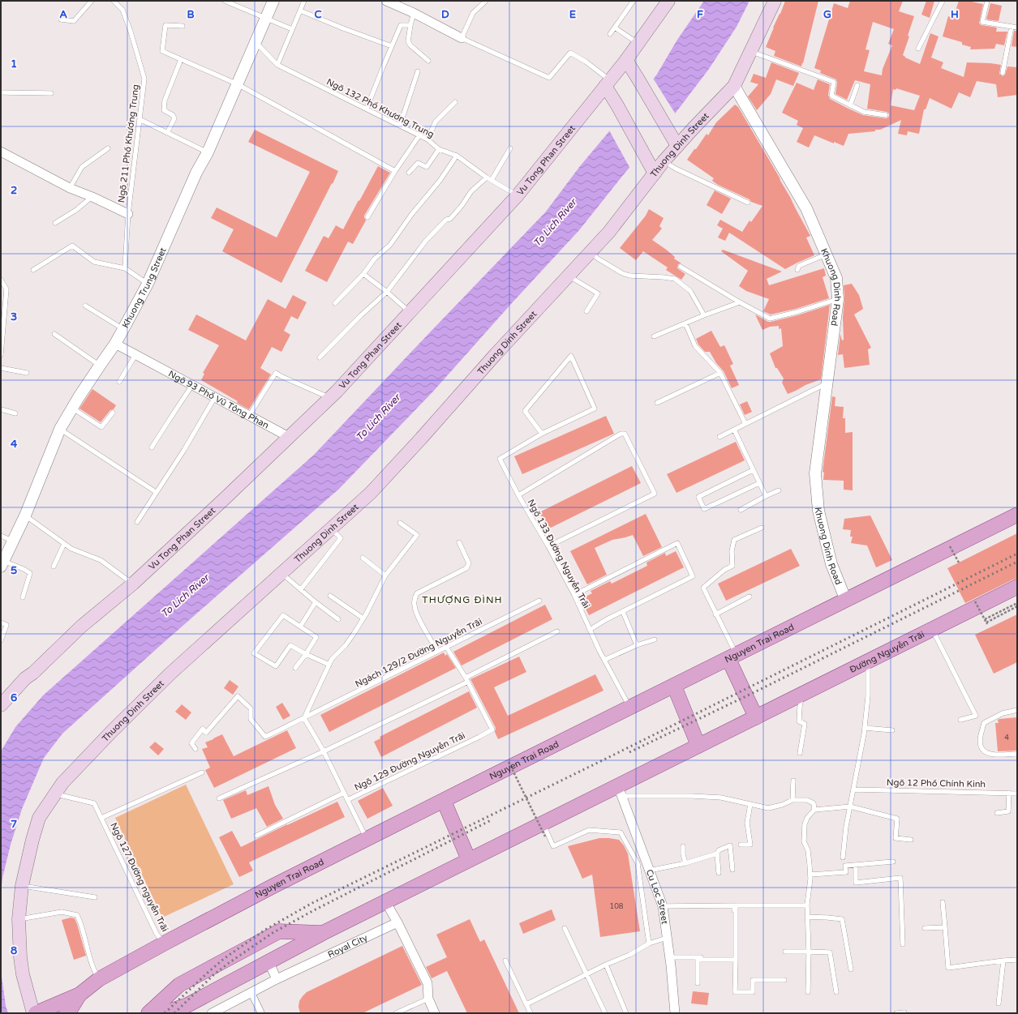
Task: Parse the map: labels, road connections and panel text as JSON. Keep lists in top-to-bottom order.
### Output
{
  "streets": {
    "main road": [
      "Thuong Dinh Street",
      "Vu Tong Phan Street",
      "Nguyen Trai Road",
      "Đường Nguyễn Trãi"
    ],
    "street": [
      "Khuong Trung Street",
      "Khuong Dinh Road",
      "Ngõ 93 Phố Vũ Tông Phan",
      "Cu Loc Street",
      "Royal City"
    ],
    "lane": [
      "Ngõ 132 Phố Khương Trung",
      "Ngõ 211 Phố Khương Trung",
      "Ngõ 133 Đường Nguyễn Trãi",
      "Ngách 129/2 Đường Nguyễn Trãi",
      "Ngõ 129 Đường Nguyễn Trãi",
      "Ngõ 12 Phố Chính Kinh",
      "Ngõ 127 Đường nguyễn Trãi"
    ]
  },
  "crossings": [
    ["Ngõ 132 Phố Khương Trung", "Vu Tong Phan Street"],
    ["Ngõ 132 Phố Khương Trung", "Khuong Trung Street"],
    ["Thuong Dinh Street", "Khuong Dinh Road"],
    ["Thuong Dinh Street", "Nguyen Trai Road"],
    ["Thuong Dinh Street", "Ngõ 127 Đường nguyễn Trãi"],
    ["Vu Tong Phan Street", "Ngõ 93 Phố Vũ Tông Phan"],
    ["Khuong Trung Street", "Ngõ 93 Phố Vũ Tông Phan"],
    ["Khuong Dinh Road", "Nguyen Trai Road"],
    ["Ngõ 133 Đường Nguyễn Trãi", "Nguyen Trai Road"],
    ["Nguyen Trai Road", "Ngõ 129 Đường Nguyễn Trãi"],
    ["Nguyen Trai Road", "Ngõ 127 Đường nguyễn Trãi"],
    ["Ngách 129/2 Đường Nguyễn Trãi", "Ngõ 129 Đường Nguyễn Trãi"]
  ],
  "districts": ["THƯỢNG ĐÌNH"],
  "water": ["To Lich River"],
  "house_numbers": ["4", "108"],
  "grid": {
    "columns": [
      "A",
      "B",
      "C",
      "D",
      "E",
      "F",
      "G",
      "H"
    ],
    "rows": [
      "1",
      "2",
      "3",
      "4",
      "5",
      "6",
      "7",
      "8"
    ]
  }
}
